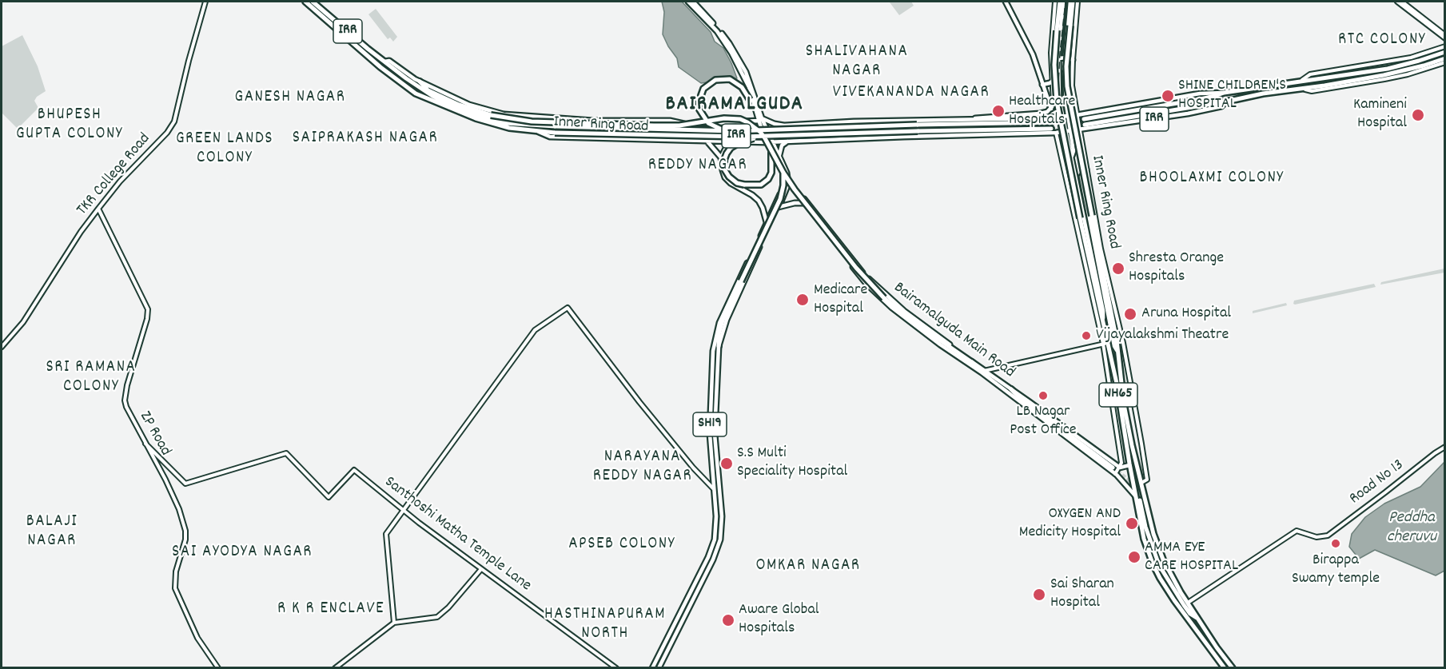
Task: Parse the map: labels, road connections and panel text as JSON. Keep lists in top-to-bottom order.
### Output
{
  "streets": {
    "highway": ["IRR", "Inner Ring Road", "NH65"],
    "main road": ["Bairamalguda Main Road", "SH19"],
    "street": [
      "TKR College Road",
      "ZP Road",
      "Road No 13",
      "Santhoshi Matha Temple Lane"
    ]
  },
  "crossings": [
    ["IRR", "Inner Ring Road"],
    ["IRR", "NH65"],
    ["Inner Ring Road", "NH65"],
    ["TKR College Road", "ZP Road"],
    ["Bairamalguda Main Road", "SH19"],
    ["NH65", "Road No 13"],
    ["ZP Road", "Santhoshi Matha Temple Lane"]
  ],
  "districts": [
    "RTC COLONY",
    "SHALIVAHANA NAGAR",
    "VIVEKANANDA NAGAR",
    "GANESH NAGAR",
    "BAIRAMALGUDA",
    "BHUPESH GUPTA COLONY",
    "SAIPRAKASH NAGAR",
    "GREEN LANDS COLONY",
    "REDDY NAGAR",
    "BHOOLAXMI COLONY",
    "SRI RAMANA COLONY",
    "NARAYANA REDDY NAGAR",
    "BALAJI NAGAR",
    "APSEB COLONY",
    "SAI AYODYA NAGAR",
    "OMKAR NAGAR",
    "R K R ENCLAVE",
    "HASTHINAPURAM NORTH"
  ],
  "water": ["Peddha cheruvu"],
  "places": [
    "SHINE CHILDREN'S HOSPITAL",
    "Healthcare Hospitals",
    "Kamineni Hospital",
    "Shresta Orange Hospitals",
    "Medicare Hospital",
    "Aruna Hospital",
    "Vijayalakshmi Theatre",
    "LB Nagar Post Office",
    "S.S Multi Speciality Hospital",
    "OXYGEN AND Medicity Hospital",
    "Birappa Swamy temple",
    "AMMA EYE CARE HOSPITAL",
    "Sai Sharan Hospital",
    "Aware Global Hospitals"
  ]
}
